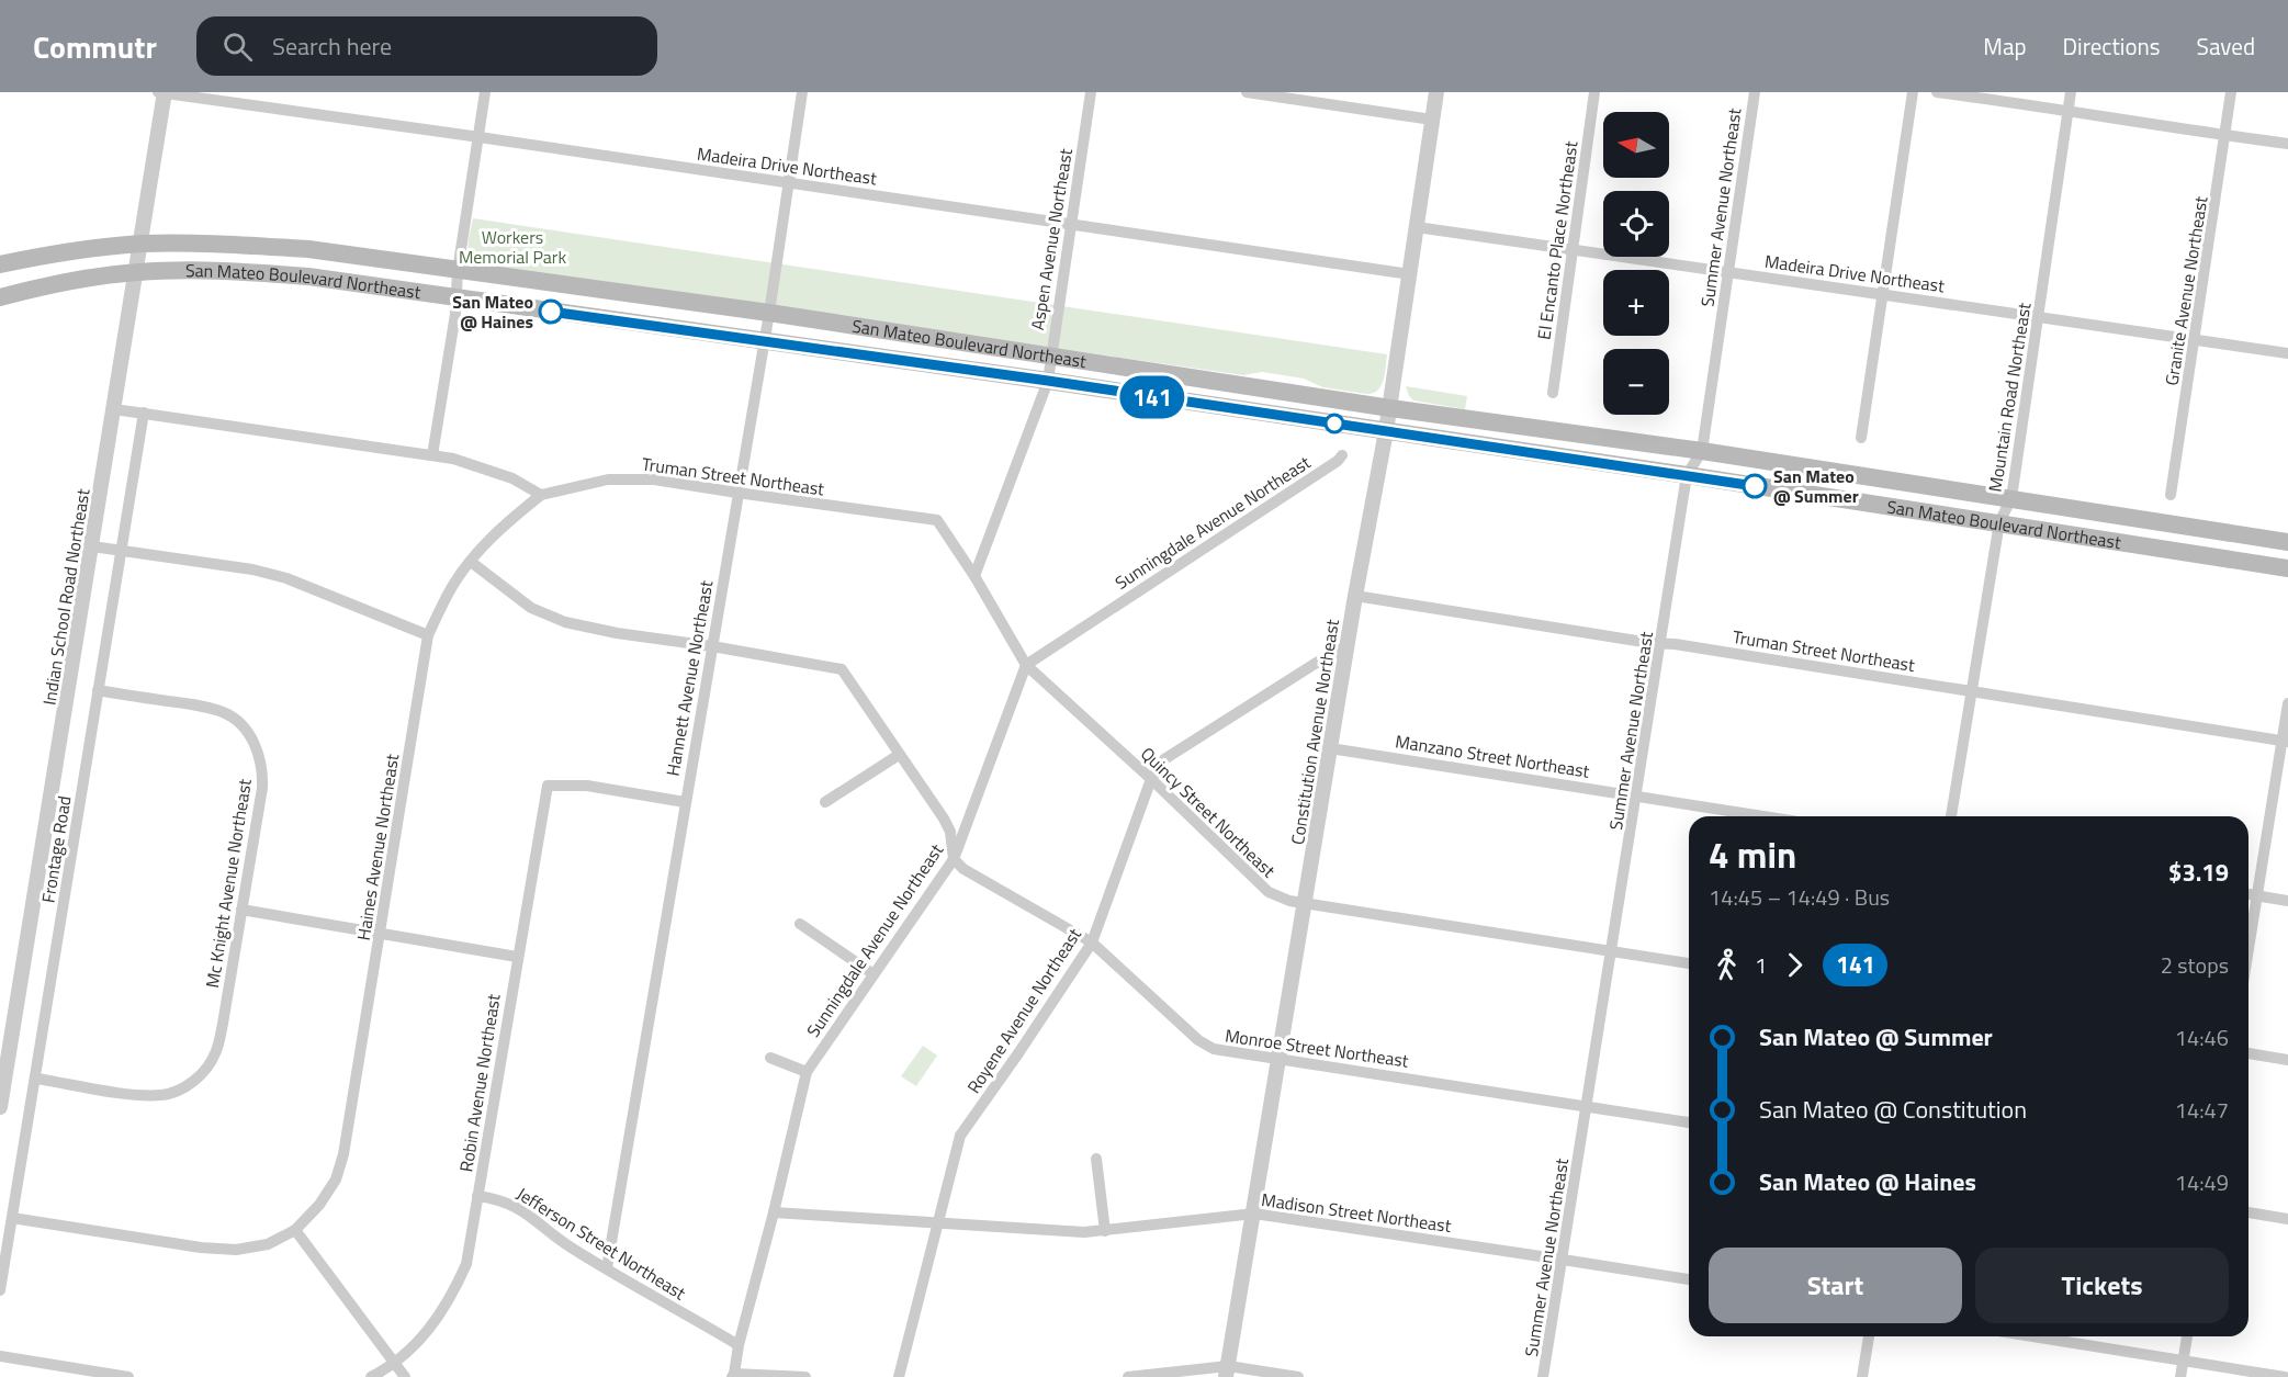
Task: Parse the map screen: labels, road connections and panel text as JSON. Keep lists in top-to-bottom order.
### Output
{
  "streets": {
    "main road": ["San Mateo Boulevard Northeast"],
    "street": [
      "Madeira Drive Northeast",
      "Summer Avenue Northeast",
      "Aspen Avenue Northeast",
      "El Encanto Place Northeast",
      "Granite Avenue Northeast",
      "Mountain Road Northeast",
      "Truman Street Northeast",
      "Sunningdale Avenue Northeast",
      "Indian School Road Northeast",
      "Hannett Avenue Northeast",
      "Constitution Avenue Northeast",
      "Manzano Street Northeast",
      "Quincy Street Northeast",
      "Haines Avenue Northeast",
      "Frontage Road",
      "Mc Knight Avenue Northeast",
      "Royene Avenue Northeast",
      "Monroe Street Northeast",
      "Robin Avenue Northeast",
      "Madison Street Northeast",
      "Jefferson Street Northeast"
    ]
  },
  "crossings": [
    ["Madeira Drive Northeast", "Summer Avenue Northeast"],
    ["Madeira Drive Northeast", "Aspen Avenue Northeast"],
    ["Madeira Drive Northeast", "El Encanto Place Northeast"],
    ["Madeira Drive Northeast", "Granite Avenue Northeast"],
    ["Madeira Drive Northeast", "Mountain Road Northeast"],
    ["Madeira Drive Northeast", "Indian School Road Northeast"],
    ["Madeira Drive Northeast", "Hannett Avenue Northeast"],
    ["Madeira Drive Northeast", "Constitution Avenue Northeast"],
    ["Summer Avenue Northeast", "San Mateo Boulevard Northeast"],
    ["Summer Avenue Northeast", "Truman Street Northeast"],
    ["Summer Avenue Northeast", "Manzano Street Northeast"],
    ["Summer Avenue Northeast", "Quincy Street Northeast"],
    ["Summer Avenue Northeast", "Monroe Street Northeast"],
    ["Summer Avenue Northeast", "Madison Street Northeast"],
    ["Aspen Avenue Northeast", "San Mateo Boulevard Northeast"],
    ["Aspen Avenue Northeast", "Truman Street Northeast"],
    ["Aspen Avenue Northeast", "Quincy Street Northeast"],
    ["San Mateo Boulevard Northeast", "Mountain Road Northeast"],
    ["San Mateo Boulevard Northeast", "Indian School Road Northeast"],
    ["San Mateo Boulevard Northeast", "Hannett Avenue Northeast"],
    ["San Mateo Boulevard Northeast", "Constitution Avenue Northeast"],
    ["Mountain Road Northeast", "Truman Street Northeast"],
    ["Truman Street Northeast", "Hannett Avenue Northeast"],
    ["Truman Street Northeast", "Constitution Avenue Northeast"],
    ["Truman Street Northeast", "Quincy Street Northeast"],
    ["Truman Street Northeast", "Haines Avenue Northeast"],
    ["Sunningdale Avenue Northeast", "Quincy Street Northeast"],
    ["Sunningdale Avenue Northeast", "Monroe Street Northeast"],
    ["Sunningdale Avenue Northeast", "Madison Street Northeast"],
    ["Sunningdale Avenue Northeast", "Jefferson Street Northeast"],
    ["Hannett Avenue Northeast", "Robin Avenue Northeast"],
    ["Hannett Avenue Northeast", "Jefferson Street Northeast"],
    ["Constitution Avenue Northeast", "Manzano Street Northeast"],
    ["Constitution Avenue Northeast", "Quincy Street Northeast"],
    ["Constitution Avenue Northeast", "Royene Avenue Northeast"],
    ["Constitution Avenue Northeast", "Monroe Street Northeast"],
    ["Constitution Avenue Northeast", "Madison Street Northeast"],
    ["Quincy Street Northeast", "Royene Avenue Northeast"],
    ["Frontage Road", "Mc Knight Avenue Northeast"],
    ["Royene Avenue Northeast", "Monroe Street Northeast"],
    ["Royene Avenue Northeast", "Madison Street Northeast"],
    ["Robin Avenue Northeast", "Jefferson Street Northeast"]
  ],
  "parks": ["Workers Memorial Park"],
  "places": ["San Mateo @ Haines", "San Mateo @ Summer"],
  "lines": ["bus line 141"],
  "north": "left",
  "page": {
    "header": "Commutr",
    "search": "Search here",
    "nav": ["Map", "Directions", "Saved"],
    "on_map": "141",
    "map_buttons": ["+", "−"],
    "heading": ["4 min", "14:45 – 14:49 · Bus", "$3.19"],
    "legs": ["1", "141", "2 stops"],
    "list": [
      {
        "name": "San Mateo @ Summer",
        "value": "14:46"
      },
      {
        "name": "San Mateo @ Constitution",
        "value": "14:47"
      },
      {
        "name": "San Mateo @ Haines",
        "value": "14:49"
      }
    ],
    "buttons": ["Start", "Tickets"]
  }
}
